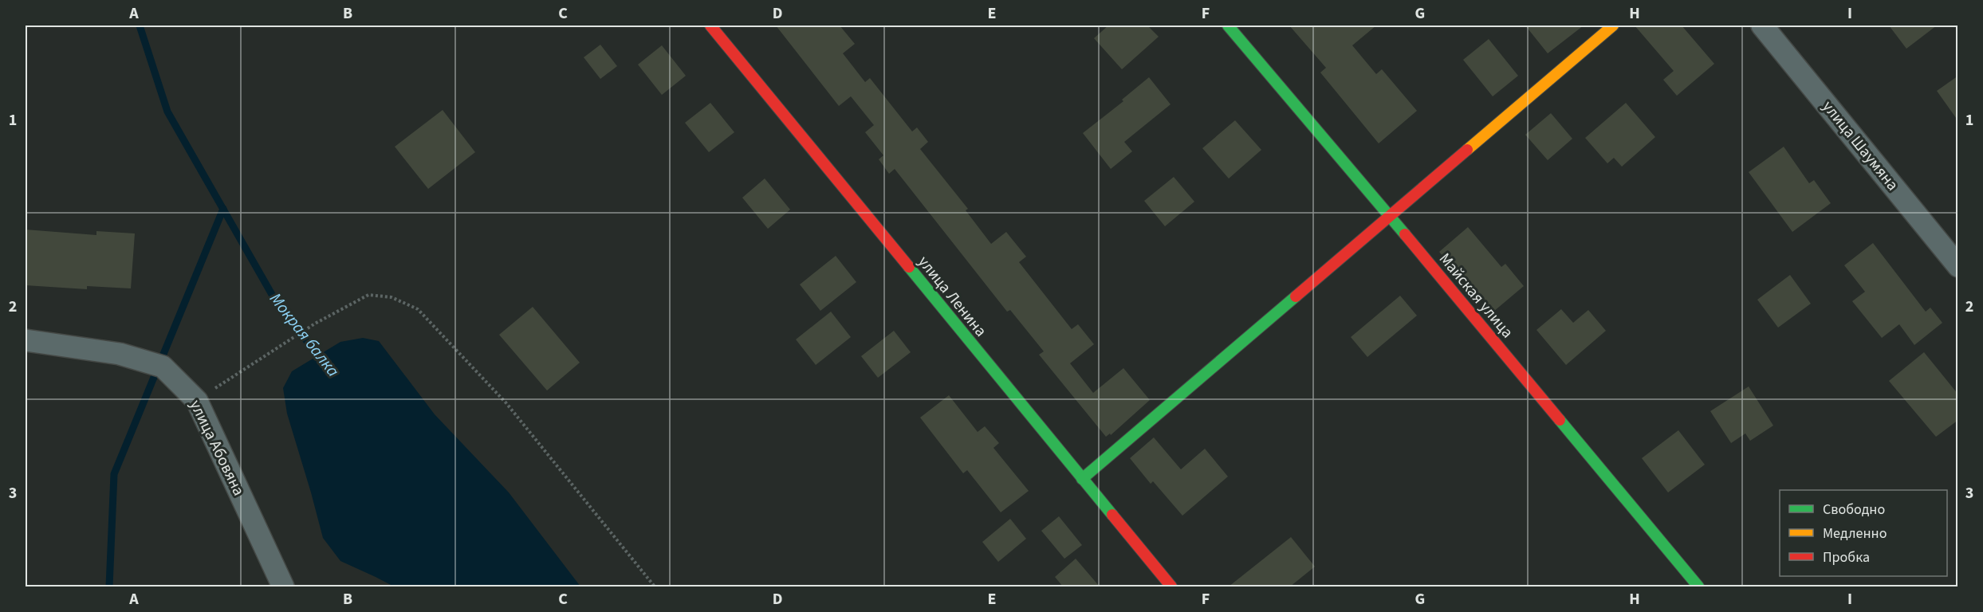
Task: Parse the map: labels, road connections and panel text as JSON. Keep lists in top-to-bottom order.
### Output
{
  "streets": {
    "street": [
      "улица Шаумяна",
      "Майская улица",
      "улица Ленина",
      "улица Абовяна"
    ]
  },
  "water": ["Мокрая балка"],
  "legend": ["Свободно", "Медленно", "Пробка"],
  "grid": {
    "columns": [
      "A",
      "B",
      "C",
      "D",
      "E",
      "F",
      "G",
      "H",
      "I"
    ],
    "rows": ["1", "2", "3"]
  }
}
